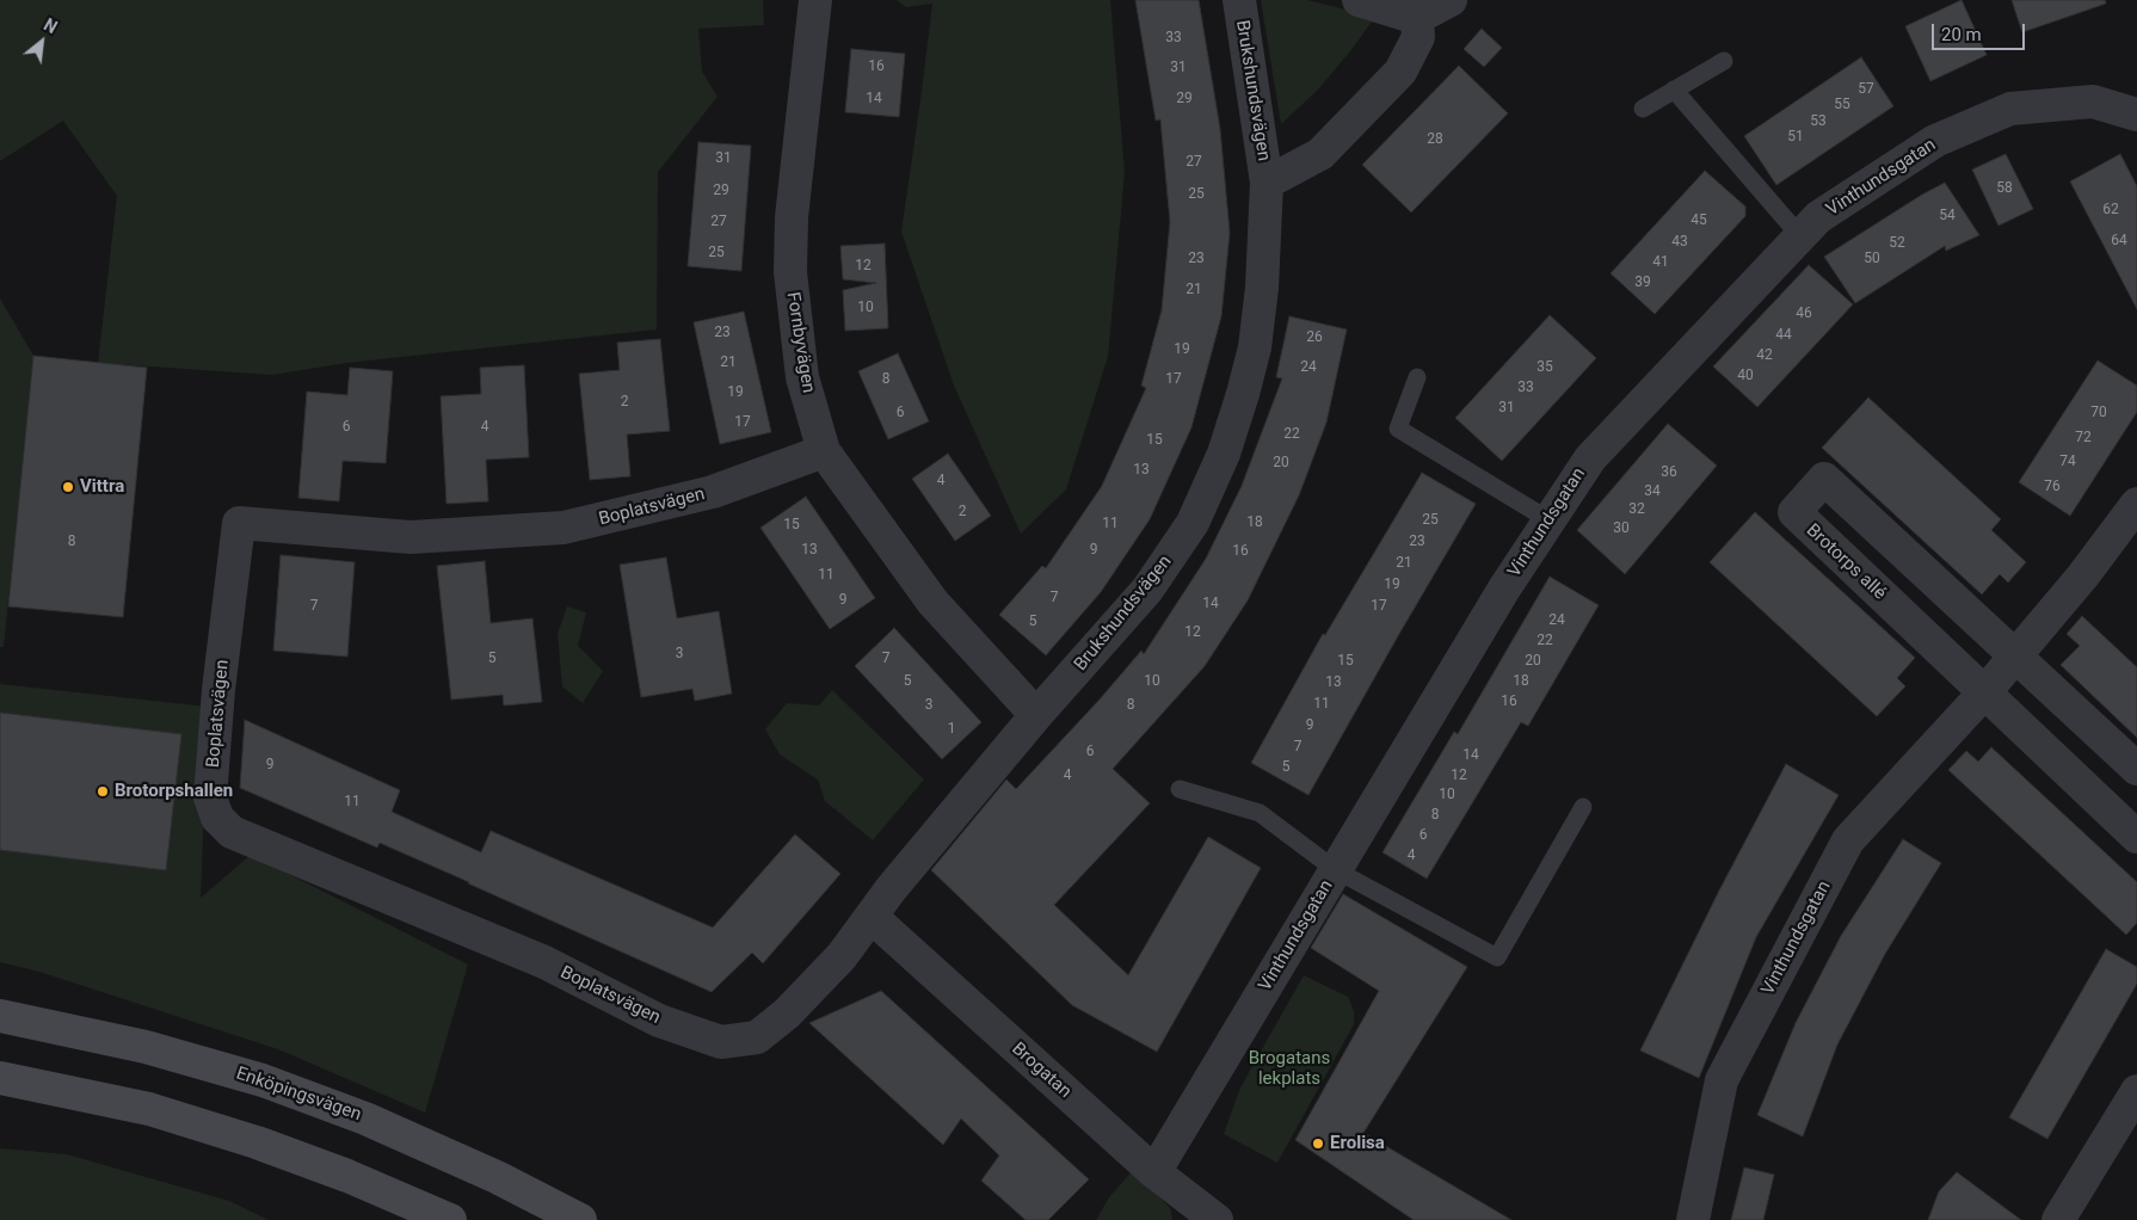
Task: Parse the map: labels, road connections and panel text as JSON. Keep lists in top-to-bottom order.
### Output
{
  "streets": {
    "main road": ["Enköpingsvägen"],
    "street": [
      "Brukshundsvägen",
      "Vinthundsgatan",
      "Fornbyvägen",
      "Boplatsvägen",
      "Brotorps allé",
      "Brogatan"
    ]
  },
  "crossings": [
    ["Brukshundsvägen", "Fornbyvägen"],
    ["Brukshundsvägen", "Boplatsvägen"],
    ["Brukshundsvägen", "Brogatan"],
    ["Vinthundsgatan", "Brotorps allé"],
    ["Vinthundsgatan", "Brogatan"],
    ["Fornbyvägen", "Boplatsvägen"],
    ["Boplatsvägen", "Brogatan"]
  ],
  "parks": ["Brogatans lekplats"],
  "places": ["Vittra", "Brotorpshallen", "Erolisa"],
  "house_numbers": [
    "33",
    "16",
    "31",
    "57",
    "14",
    "29",
    "55",
    "53",
    "51",
    "28",
    "31",
    "27",
    "58",
    "29",
    "25",
    "62",
    "54",
    "45",
    "27",
    "64",
    "43",
    "52",
    "25",
    "23",
    "50",
    "41",
    "12",
    "39",
    "21",
    "10",
    "46",
    "23",
    "44",
    "26",
    "19",
    "42",
    "21",
    "24",
    "35",
    "40",
    "8",
    "17",
    "33",
    "19",
    "2",
    "31",
    "6",
    "70",
    "17",
    "6",
    "4",
    "22",
    "72",
    "15",
    "74",
    "20",
    "13",
    "36",
    "4",
    "76",
    "34",
    "32",
    "2",
    "25",
    "18",
    "11",
    "15",
    "30",
    "8",
    "23",
    "13",
    "9",
    "16",
    "21",
    "11",
    "19",
    "7",
    "9",
    "14",
    "7",
    "17",
    "24",
    "5",
    "12",
    "22",
    "3",
    "5",
    "7",
    "15",
    "20",
    "5",
    "10",
    "18",
    "13",
    "16",
    "11",
    "3",
    "8",
    "9",
    "1",
    "7",
    "6",
    "14",
    "9",
    "5",
    "4",
    "12",
    "10",
    "11",
    "8",
    "6",
    "4"
  ],
  "scale_bar": "20 m",
  "north": "top right"
}
